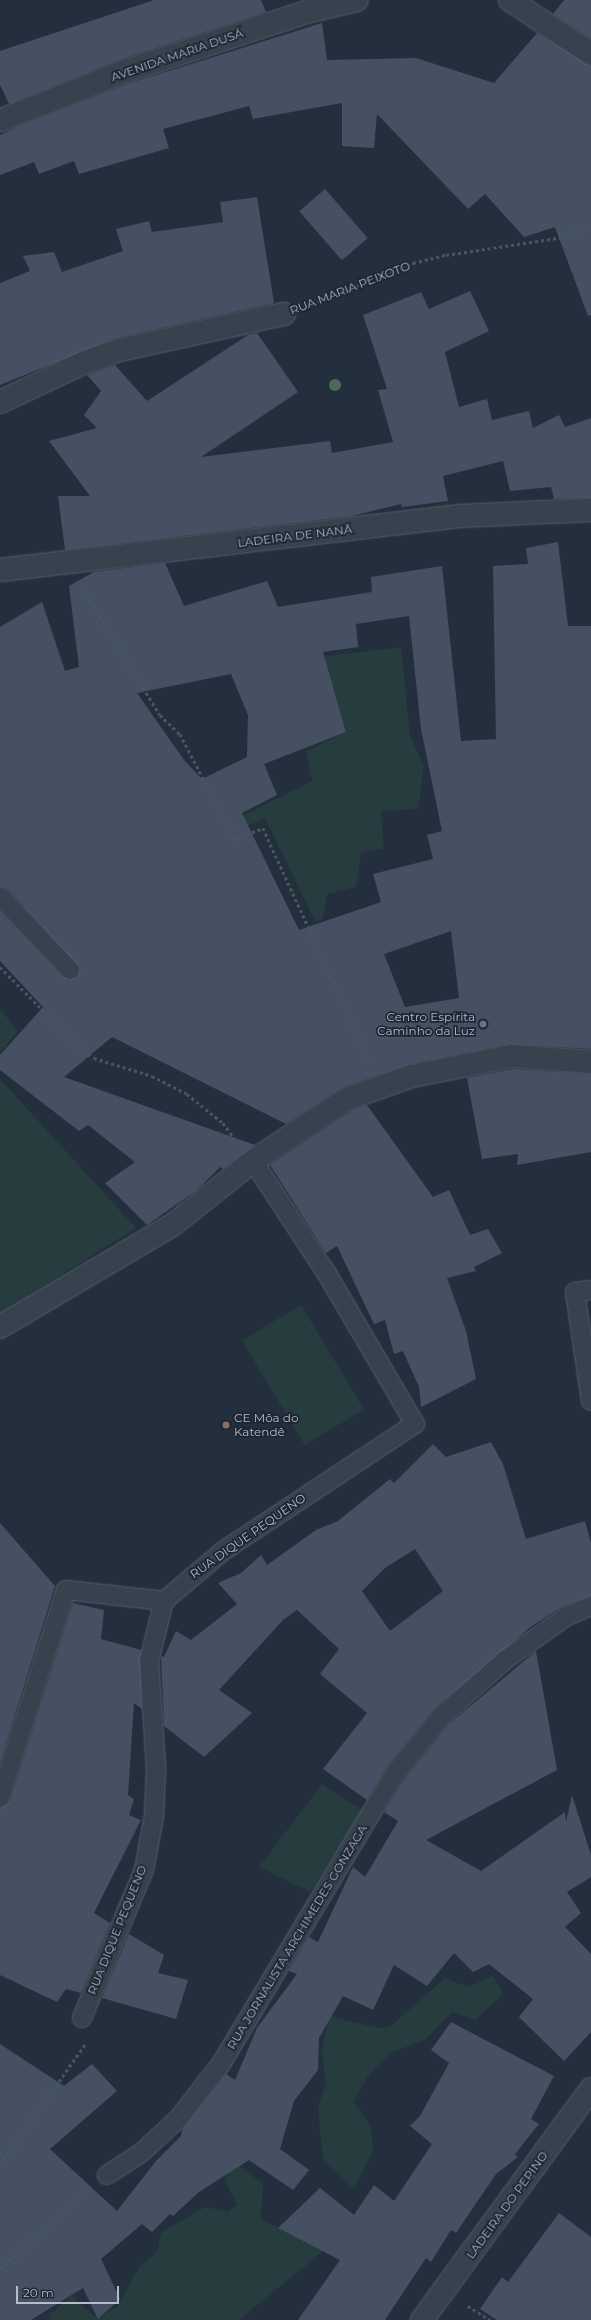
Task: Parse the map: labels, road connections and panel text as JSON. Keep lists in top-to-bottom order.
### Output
{
  "streets": {
    "street": [
      "AVENIDA MARIA DUSÁ",
      "RUA MARIA PEIXOTO",
      "LADEIRA DE NANÃ",
      "LADEIRA DO PEPINO"
    ],
    "lane": ["RUA DIQUE PEQUENO", "RUA JORNALISTA ARCHIMEDES GONZAGA"]
  },
  "places": ["Centro Espírita Caminho da Luz", "CE Môa do Katendê"],
  "scale_bar": "20 m"
}
